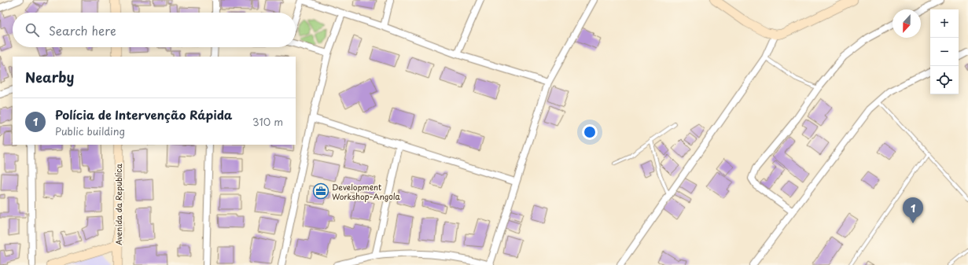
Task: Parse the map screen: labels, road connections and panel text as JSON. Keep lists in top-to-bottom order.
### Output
{
  "streets": {
    "street": ["Avenida da Republica"]
  },
  "places": {
    "office": ["Development Workshop-Angola"]
  },
  "north": "bottom",
  "page": {
    "map_buttons": ["+", "−"],
    "search": "Search here",
    "heading": "Nearby",
    "list": [
      {
        "mark": "1",
        "name": "Polícia de Intervenção Rápida",
        "note": "Public building",
        "value": "310 m"
      }
    ],
    "pins": "1"
  }
}
